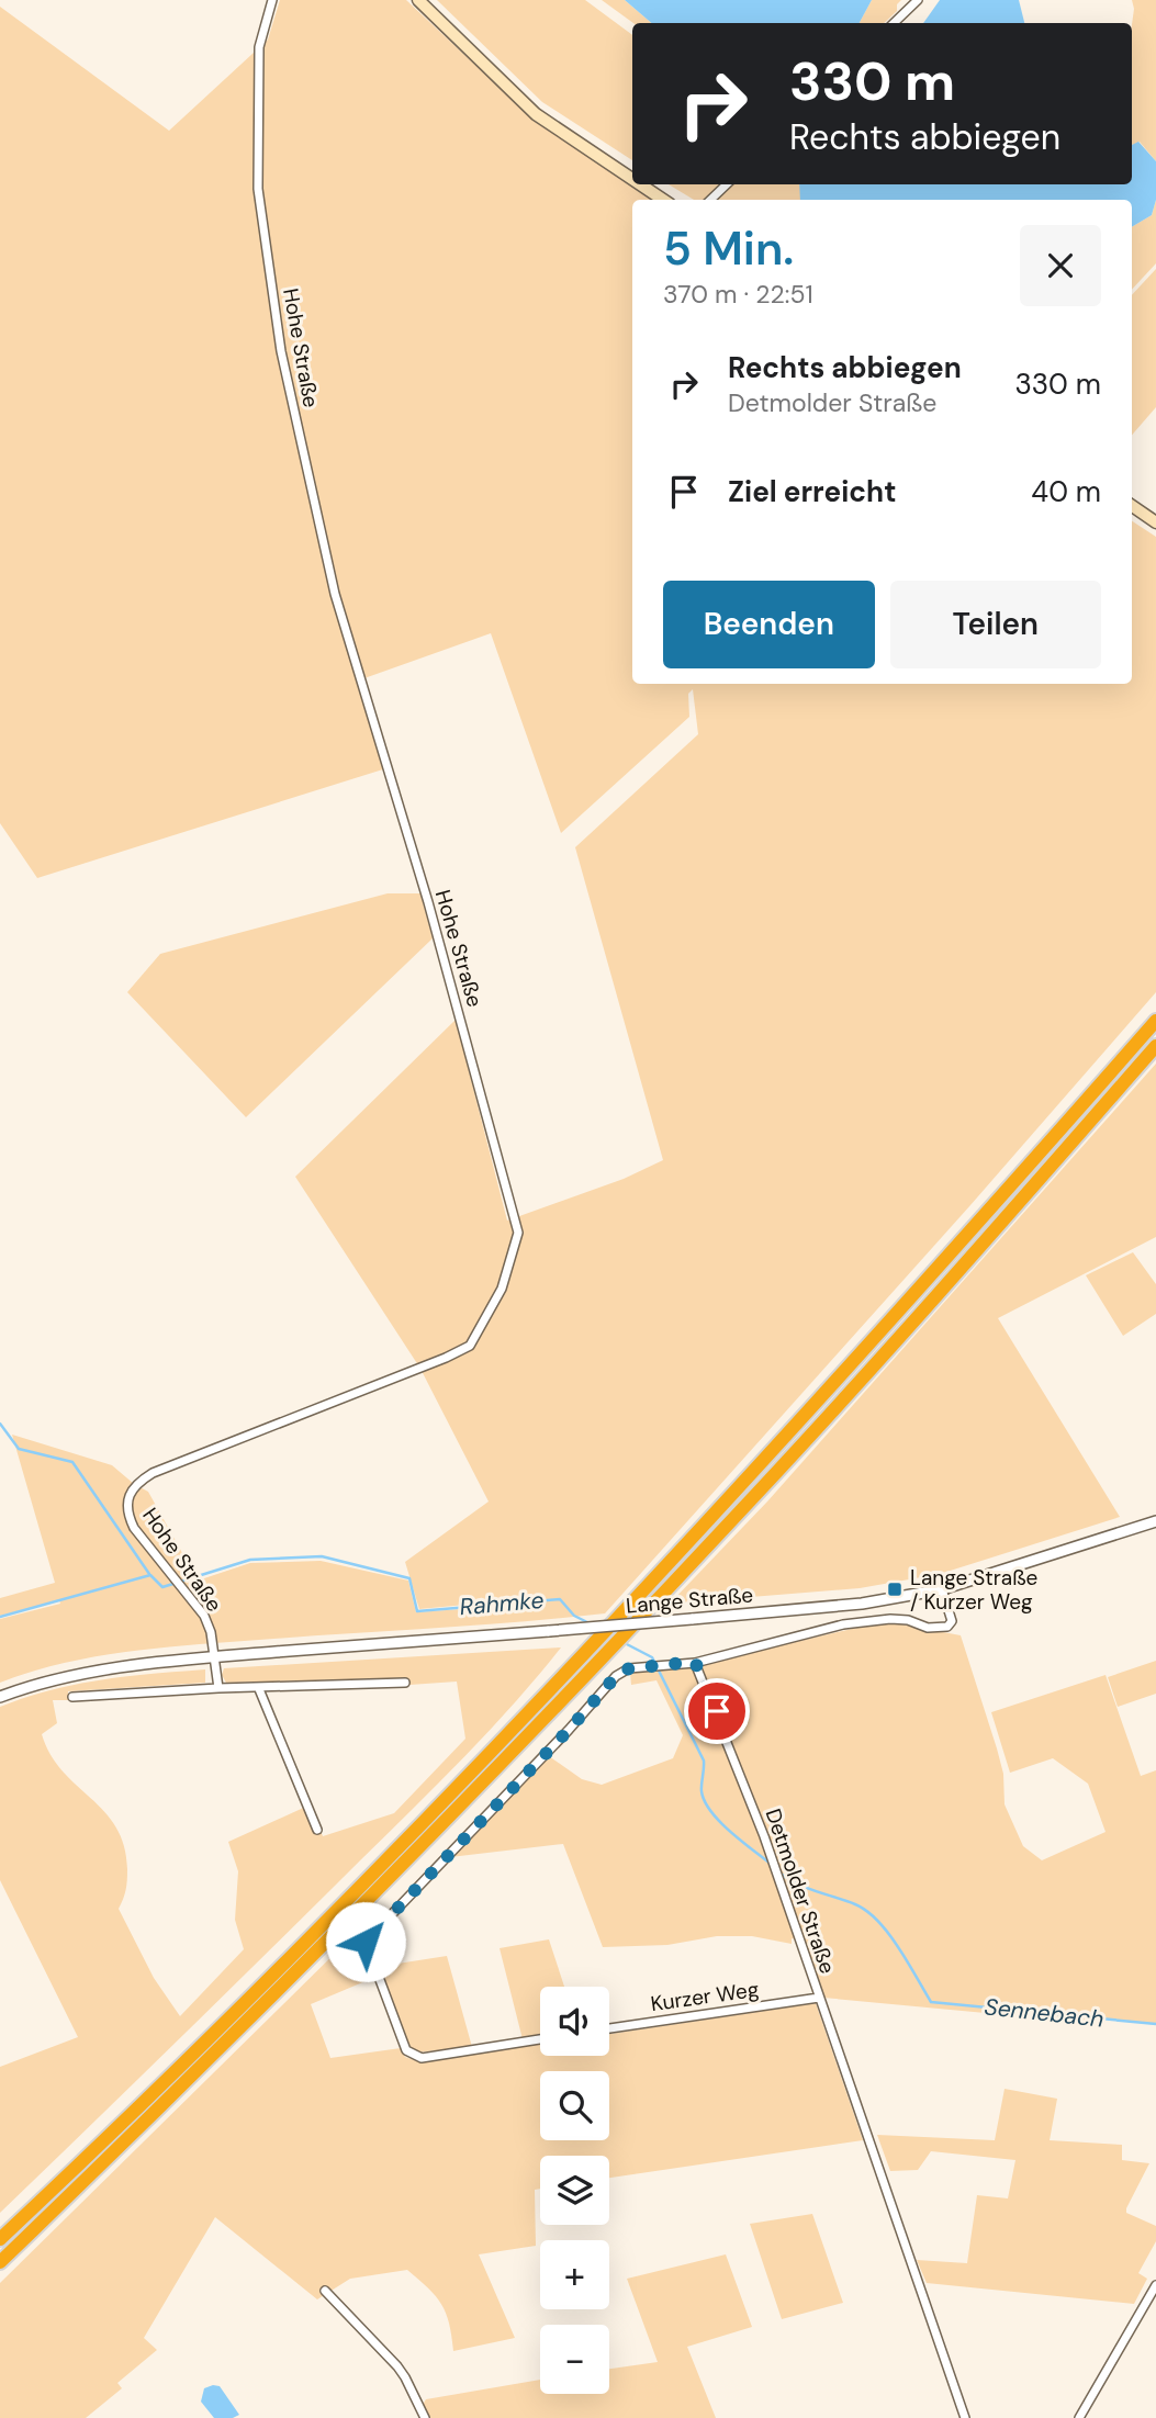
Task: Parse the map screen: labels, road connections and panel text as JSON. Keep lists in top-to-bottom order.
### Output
{
  "streets": {
    "street": [
      "Hohe Straße",
      "Lange Straße",
      "Detmolder Straße",
      "Kurzer Weg"
    ]
  },
  "crossings": [
    ["Hohe Straße", "Lange Straße"],
    ["Detmolder Straße", "Kurzer Weg"]
  ],
  "water": ["Rahmke", "Sennebach"],
  "places": {
    "transit": ["Lange Straße / Kurzer Weg"]
  },
  "page": {
    "turn": ["330 m", "Rechts abbiegen"],
    "heading": ["5 Min.", "370 m · 22:51"],
    "list": [
      {
        "name": "Rechts abbiegen",
        "note": "Detmolder Straße",
        "value": "330 m"
      },
      {
        "name": "Ziel erreicht",
        "value": "40 m"
      }
    ],
    "buttons": ["Beenden", "Teilen"],
    "map_buttons": ["+", "−"]
  }
}
